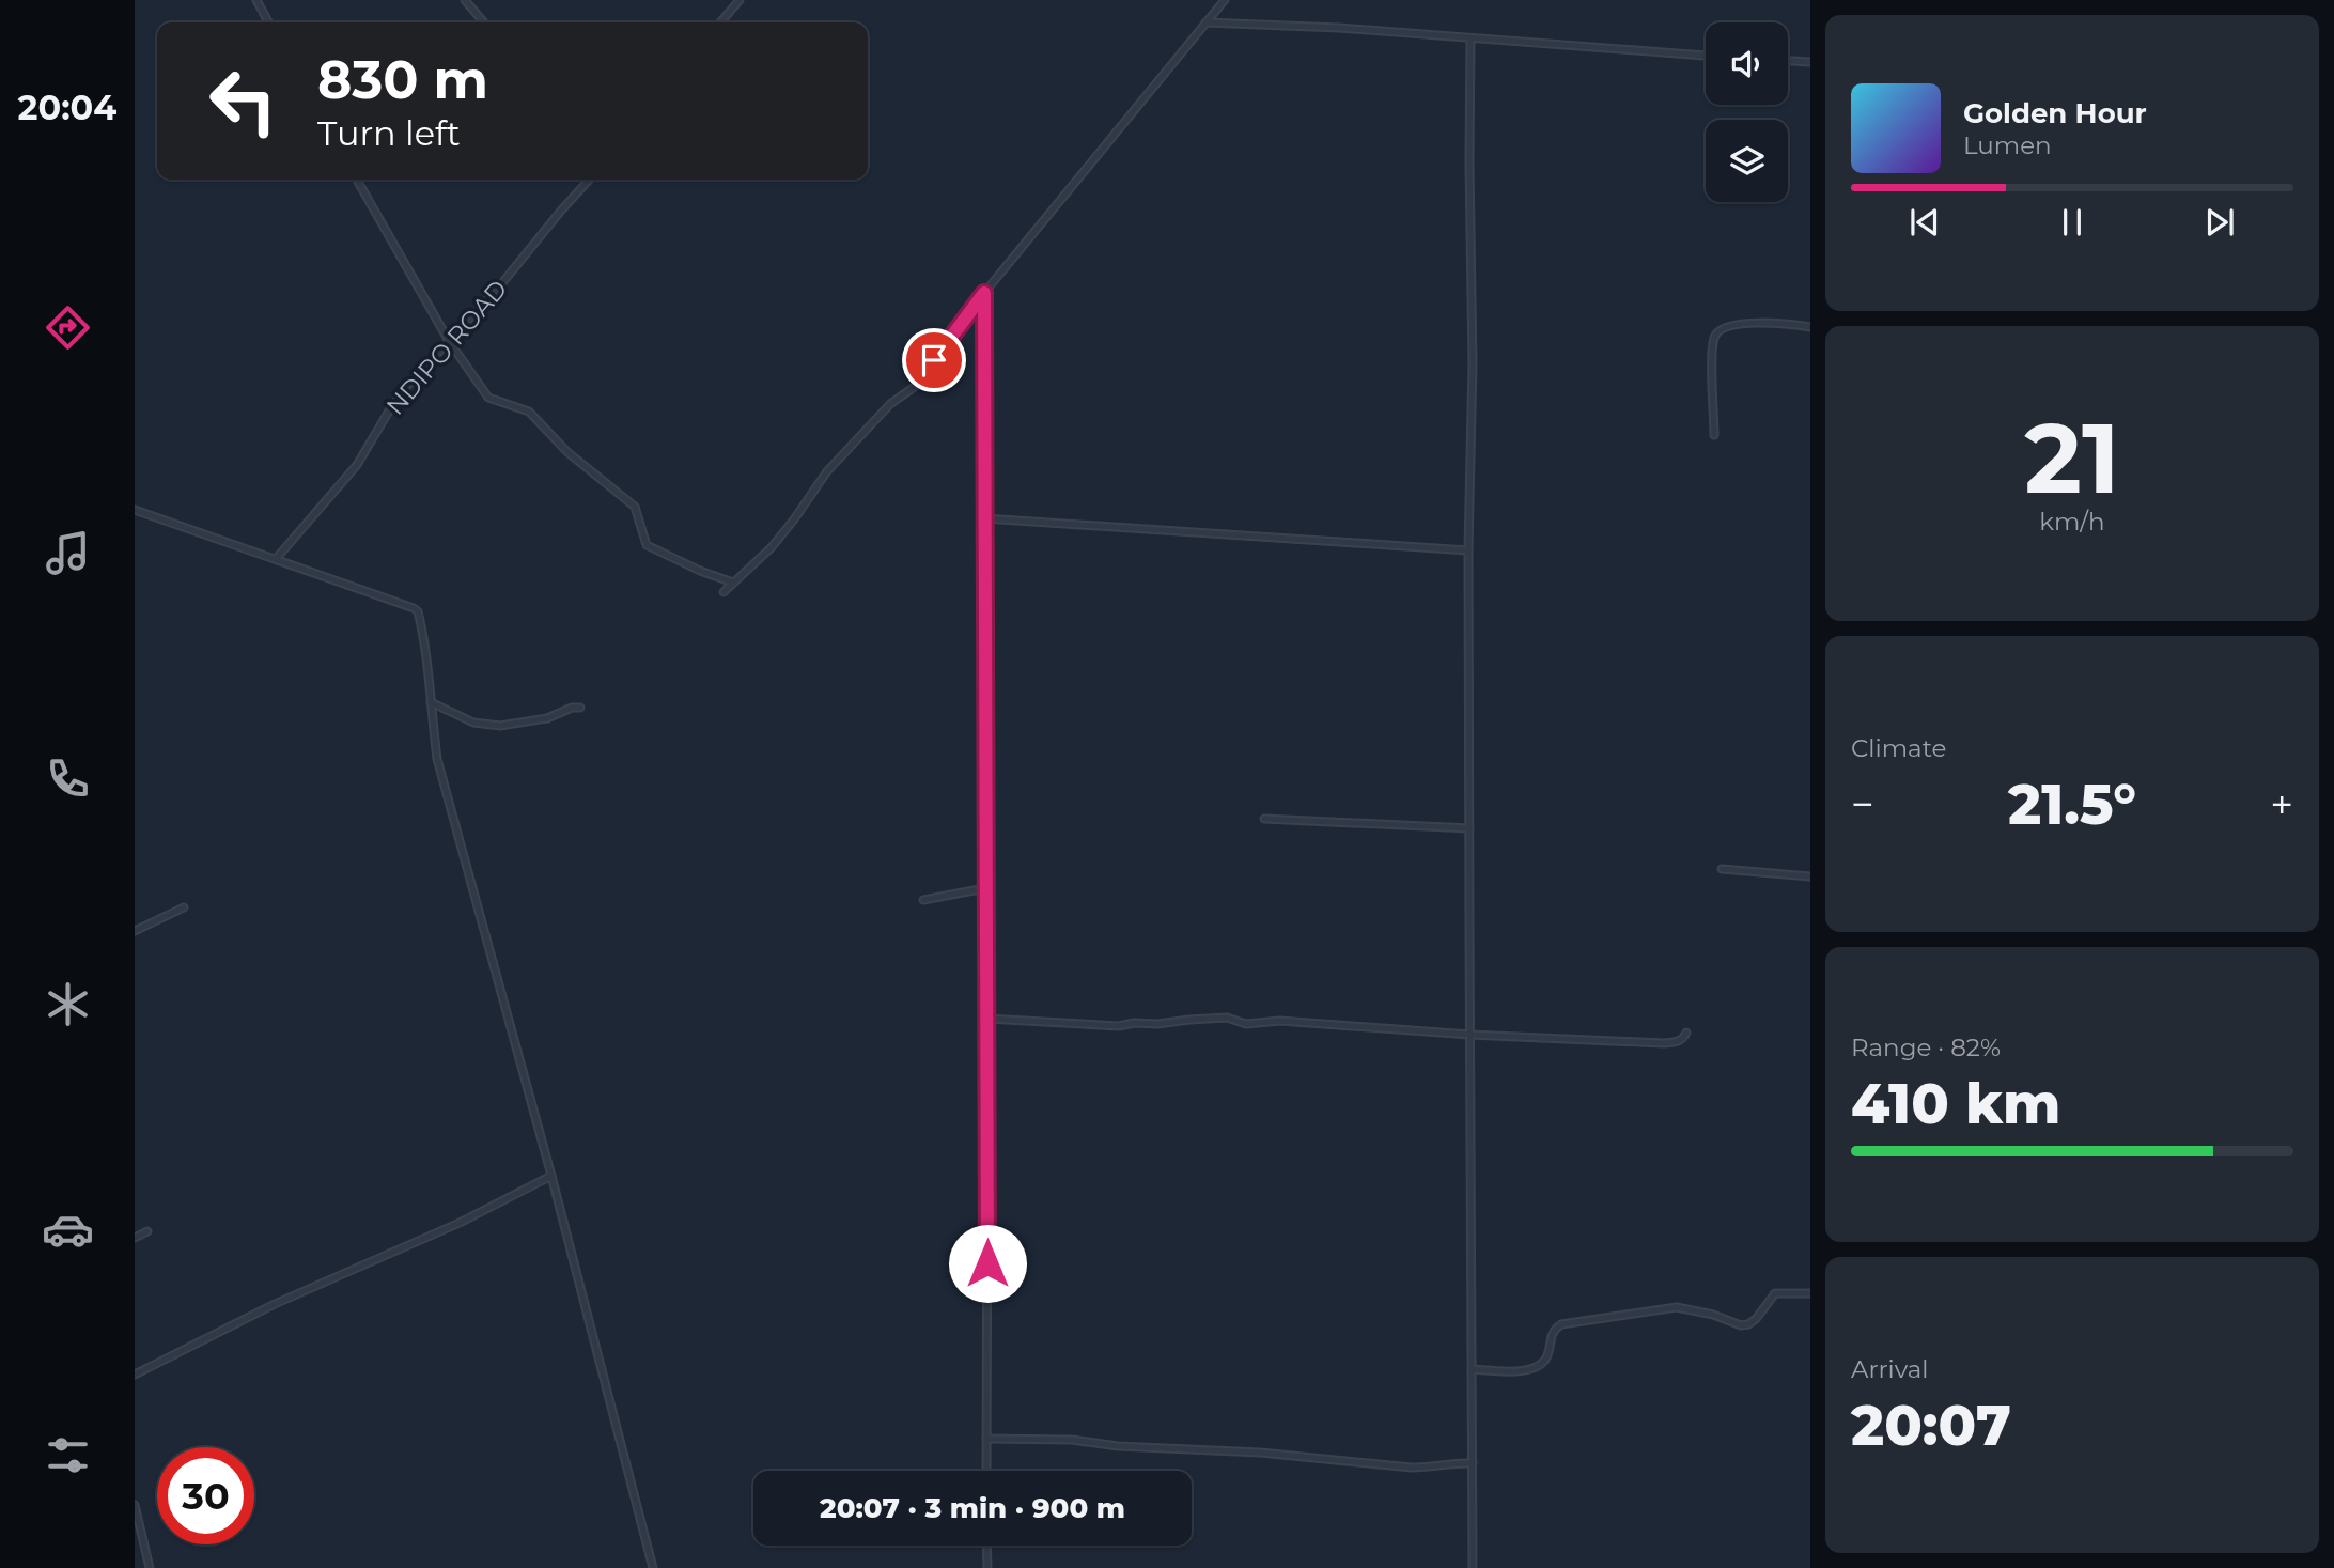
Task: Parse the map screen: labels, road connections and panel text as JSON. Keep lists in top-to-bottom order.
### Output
{
  "streets": {
    "street": ["NDIPO ROAD"]
  },
  "page": {
    "tabs": "20:04",
    "turn": ["830 m", "Turn left"],
    "song": ["Golden Hour", "Lumen"],
    "tile": [
      ["21", "km/h"],
      "Climate",
      ["Range · 82%", "410 km"],
      ["Arrival", "20:07"]
    ],
    "heat": ["−", "21.5°", "+"],
    "limit": "30",
    "trip": "20:07 · 3 min · 900 m"
  }
}
